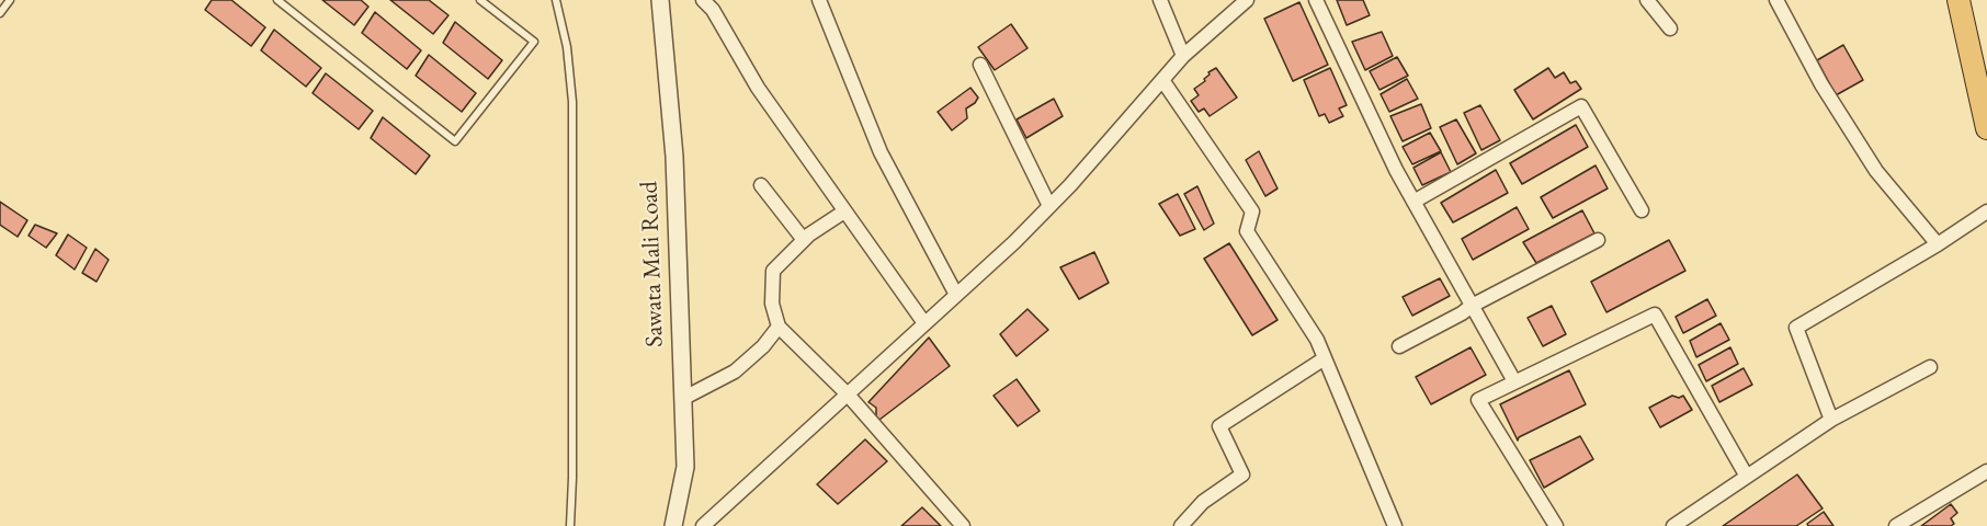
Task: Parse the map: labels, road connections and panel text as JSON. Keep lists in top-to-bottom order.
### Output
{
  "streets": {
    "street": ["Sawata Mali Road"]
  }
}
